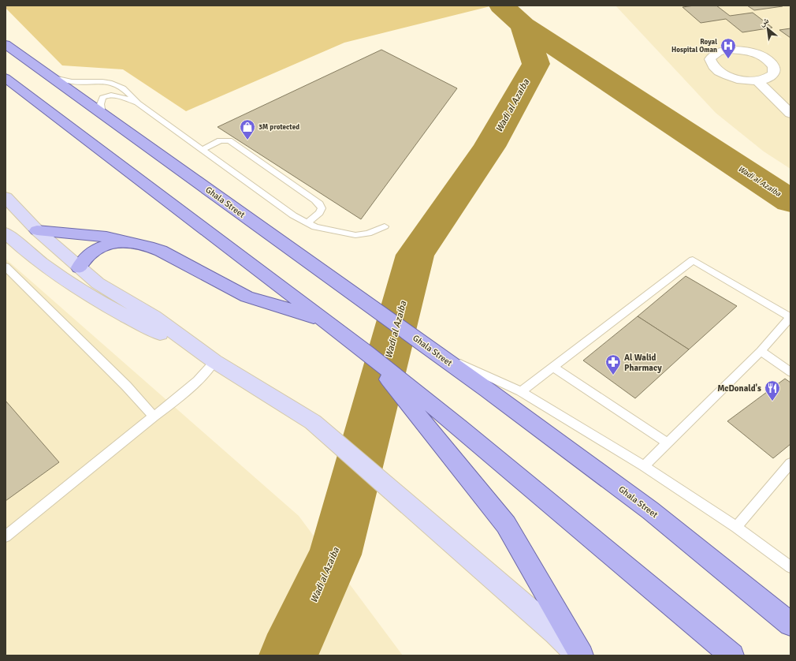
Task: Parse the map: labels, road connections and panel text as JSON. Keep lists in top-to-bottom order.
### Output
{
  "streets": {
    "main road": ["Ghala Street"]
  },
  "water": ["Wadi al Azaiba"],
  "places": {
    "hospital": ["Royal Hospital Oman"],
    "shop": ["3M protected"],
    "pharmacy": ["Al Walid Pharmacy"],
    "restaurant": ["McDonald's"]
  },
  "north": "top left"
}
